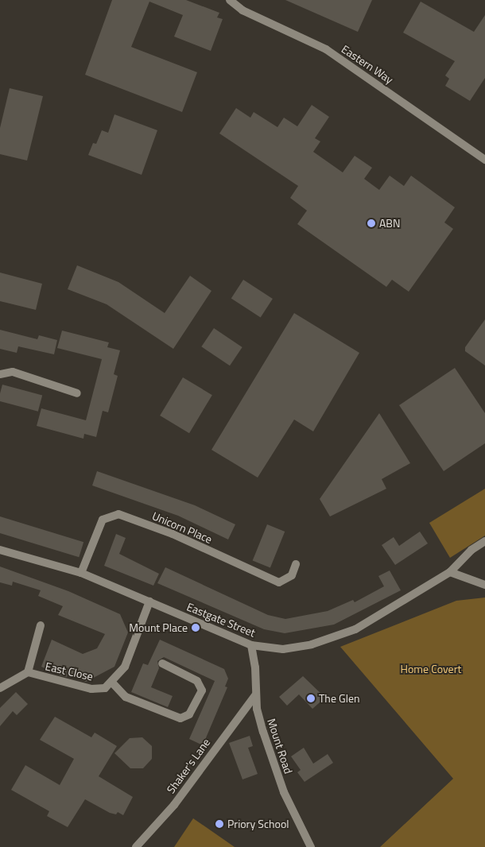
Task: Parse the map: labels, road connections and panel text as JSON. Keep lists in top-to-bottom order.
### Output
{
  "streets": {
    "street": [
      "Eastern Way",
      "Unicorn Place",
      "Eastgate Street",
      "East Close",
      "Mount Road",
      "Shaker's Lane"
    ]
  },
  "crossings": [
    ["Unicorn Place", "Eastgate Street"],
    ["Eastgate Street", "East Close"],
    ["Eastgate Street", "Mount Road"],
    ["Mount Road", "Shaker's Lane"]
  ],
  "parks": ["Home Covert"],
  "places": [
    "ABN",
    "Mount Place",
    "The Glen",
    "Priory School"
  ]
}
